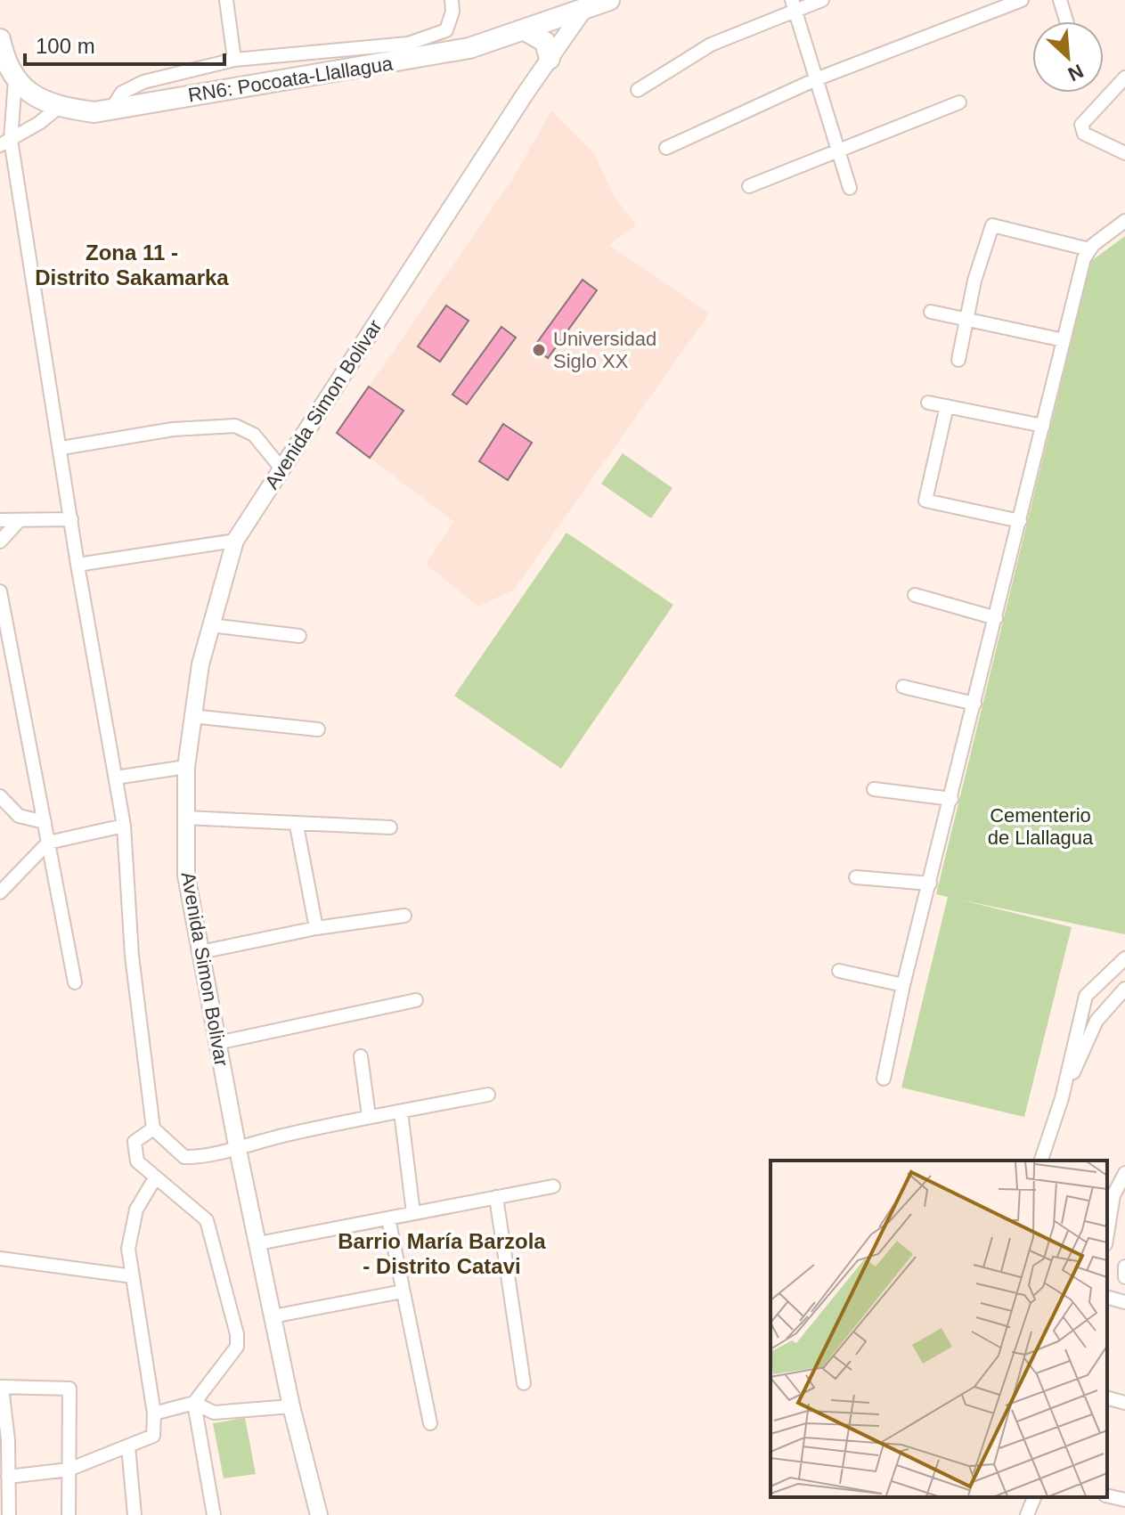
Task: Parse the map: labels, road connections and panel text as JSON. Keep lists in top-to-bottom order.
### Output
{
  "streets": {
    "highway": ["RN6: Pocoata-Llallagua"],
    "main road": ["Avenida Simon Bolivar"]
  },
  "crossings": [
    ["RN6: Pocoata-Llallagua", "Avenida Simon Bolivar"]
  ],
  "districts": ["Zona 11 - Distrito Sakamarka", "Barrio María Barzola - Distrito Catavi"],
  "parks": ["Cementerio de Llallagua"],
  "places": ["Universidad Siglo XX"],
  "scale_bar": "100 m",
  "north": "bottom right"
}
